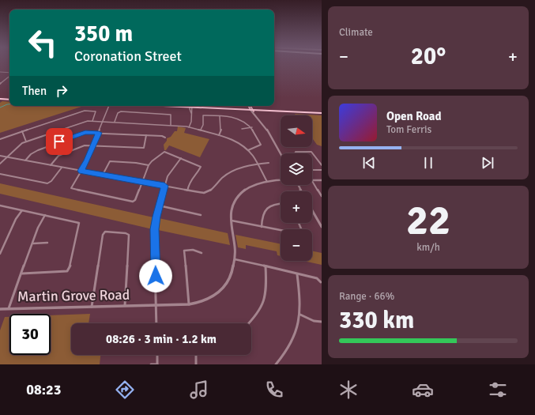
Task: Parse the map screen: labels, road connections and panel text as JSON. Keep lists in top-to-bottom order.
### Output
{
  "streets": {
    "street": ["Martin Grove Road"]
  },
  "north": "right",
  "page": {
    "tile": [
      "Climate",
      ["22", "km/h"],
      ["Range · 66%", "330 km"]
    ],
    "turn": ["350 m", "Coronation Street"],
    "heat": ["−", "20°", "+"],
    "then": "Then",
    "song": ["Open Road", "Tom Ferris"],
    "map_buttons": ["+", "−"],
    "limit": "30",
    "trip": "08:26 · 3 min · 1.2 km",
    "tabs": "08:23"
  }
}
